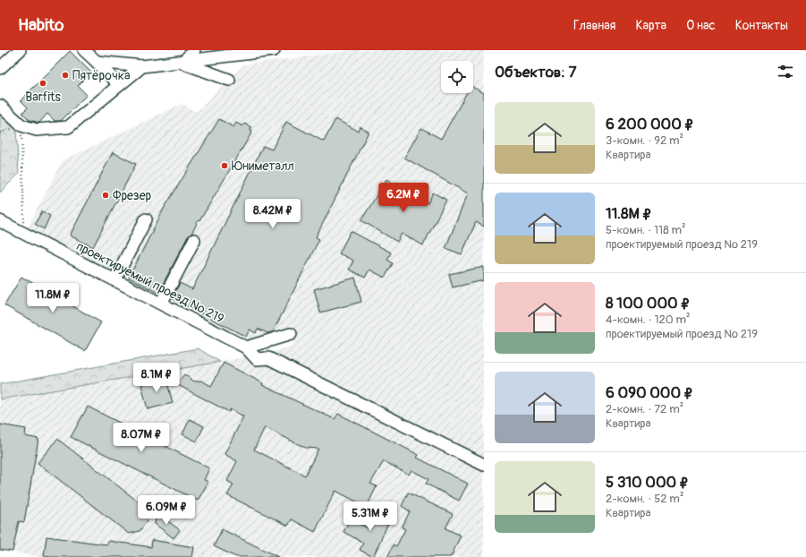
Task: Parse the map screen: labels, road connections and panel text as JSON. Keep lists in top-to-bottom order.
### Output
{
  "streets": {
    "street": ["проектируемый проезд № 219"]
  },
  "places": [
    "Пятёрочка",
    "Barfits",
    "Юниметалл",
    "Фрезер"
  ],
  "page": {
    "header": "Habito",
    "nav": [
      "Главная",
      "Карта",
      "О нас",
      "Контакты"
    ],
    "heading": "Объектов: 7",
    "list": [
      {
        "name": "6 200 000 ₽",
        "note": "3-комн. · 92 m² · Квартира"
      },
      {
        "name": "11.8M ₽",
        "note": "5-комн. · 118 m² · проектируемый проезд № 219"
      },
      {
        "name": "8 100 000 ₽",
        "note": "4-комн. · 120 m² · проектируемый проезд № 219"
      },
      {
        "name": "6 090 000 ₽",
        "note": "2-комн. · 72 m² · Квартира"
      },
      {
        "name": "5 310 000 ₽",
        "note": "2-комн. · 52 m² · Квартира"
      }
    ],
    "price": [
      "6.2M ₽",
      "8.42M ₽",
      "11.8M ₽",
      "8.1M ₽",
      "8.07M ₽",
      "6.09M ₽",
      "5.31M ₽"
    ]
  }
}
